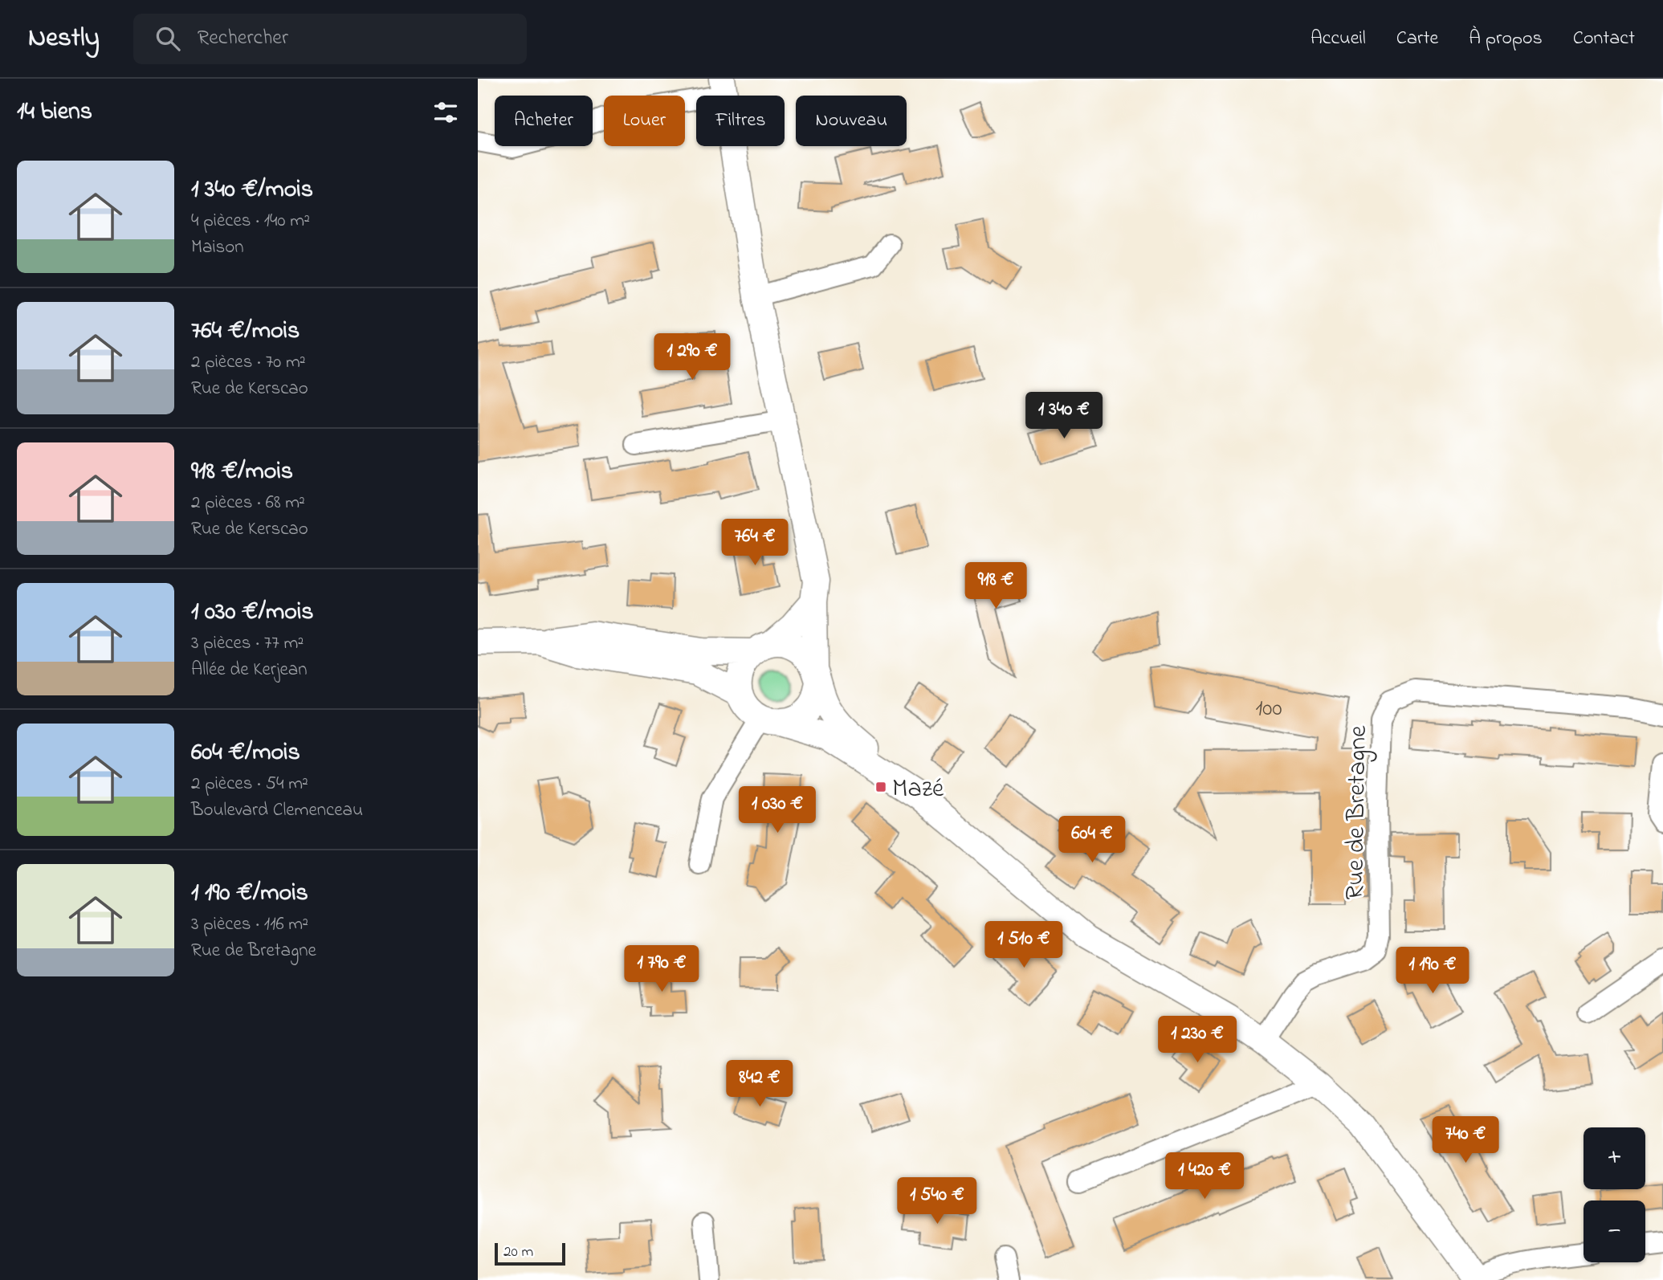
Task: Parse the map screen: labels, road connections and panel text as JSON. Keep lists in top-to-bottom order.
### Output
{
  "streets": {
    "street": ["Rue de Bretagne"]
  },
  "places": {
    "transit": ["Mazé"]
  },
  "house_numbers": ["100"],
  "scale_bar": "20 m",
  "page": {
    "header": "Nestly",
    "search": "Rechercher",
    "nav": [
      "Accueil",
      "Carte",
      "À propos",
      "Contact"
    ],
    "heading": "14 biens",
    "chip": [
      "Acheter",
      "Louer",
      "Filtres",
      "Nouveau"
    ],
    "list": [
      {
        "name": "1 340 €/mois",
        "note": "4 pièces · 140 m² · Maison"
      },
      {
        "name": "764 €/mois",
        "note": "2 pièces · 70 m² · Rue de Kerscao"
      },
      {
        "name": "918 €/mois",
        "note": "2 pièces · 68 m² · Rue de Kerscao"
      },
      {
        "name": "1 030 €/mois",
        "note": "3 pièces · 77 m² · Allée de Kerjean"
      },
      {
        "name": "604 €/mois",
        "note": "2 pièces · 54 m² · Boulevard Clemenceau"
      },
      {
        "name": "1 190 €/mois",
        "note": "3 pièces · 116 m² · Rue de Bretagne"
      }
    ],
    "price": [
      "1 290 €",
      "1 340 €",
      "764 €",
      "918 €",
      "1 030 €",
      "604 €",
      "1 510 €",
      "1 790 €",
      "1 190 €",
      "1 230 €",
      "842 €",
      "740 €",
      "1 420 €",
      "1 540 €"
    ],
    "map_buttons": ["+", "−"],
    "scale": "20 m"
  }
}
